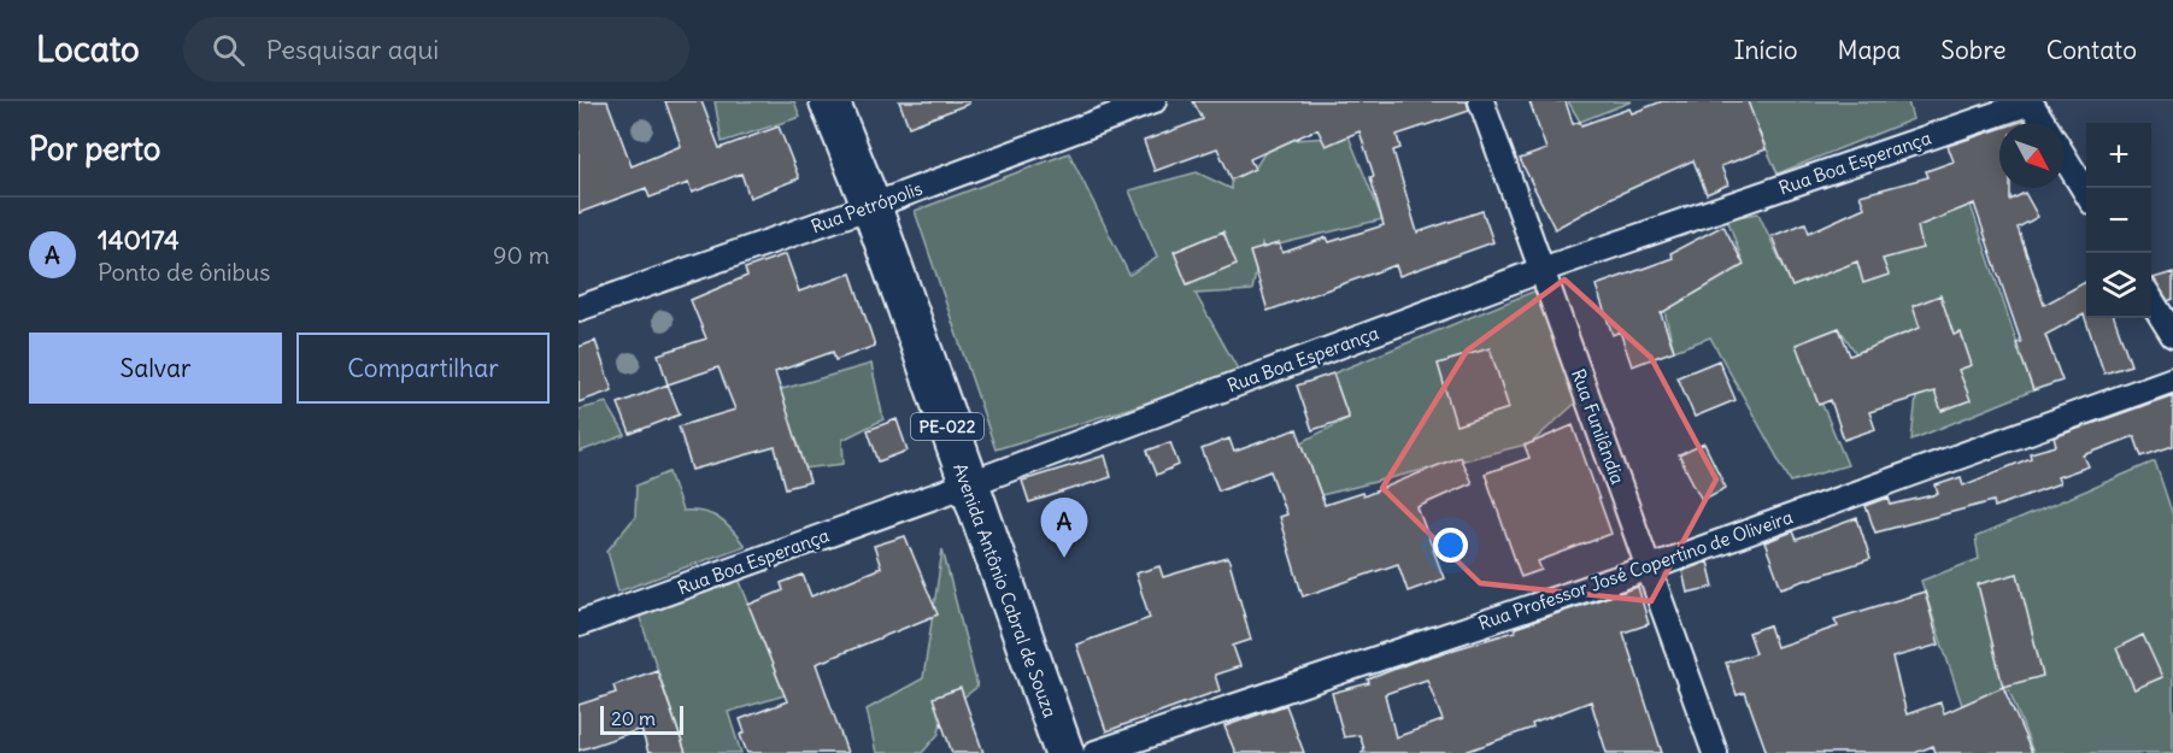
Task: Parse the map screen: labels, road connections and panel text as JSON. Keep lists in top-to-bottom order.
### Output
{
  "streets": {
    "main road": ["PE-022", "Avenida Antônio Cabral de Souza"],
    "street": [
      "Rua Boa Esperança",
      "Rua Petrópolis",
      "Rua Funilândia",
      "Rua Professor José Copertino de Oliveira"
    ]
  },
  "crossings": [
    ["Rua Boa Esperança", "Rua Funilândia"],
    ["Rua Boa Esperança", "Avenida Antônio Cabral de Souza"],
    ["Rua Petrópolis", "Avenida Antônio Cabral de Souza"],
    ["Rua Funilândia", "Rua Professor José Copertino de Oliveira"]
  ],
  "scale_bar": "20 m",
  "north": "bottom right",
  "page": {
    "header": "Locato",
    "search": "Pesquisar aqui",
    "nav": [
      "Início",
      "Mapa",
      "Sobre",
      "Contato"
    ],
    "heading": "Por perto",
    "map_buttons": ["+", "−"],
    "list": [
      {
        "mark": "A",
        "name": "140174",
        "note": "Ponto de ônibus",
        "value": "90 m"
      }
    ],
    "buttons": ["Salvar", "Compartilhar"],
    "pins": "A",
    "scale": "20 m"
  }
}
